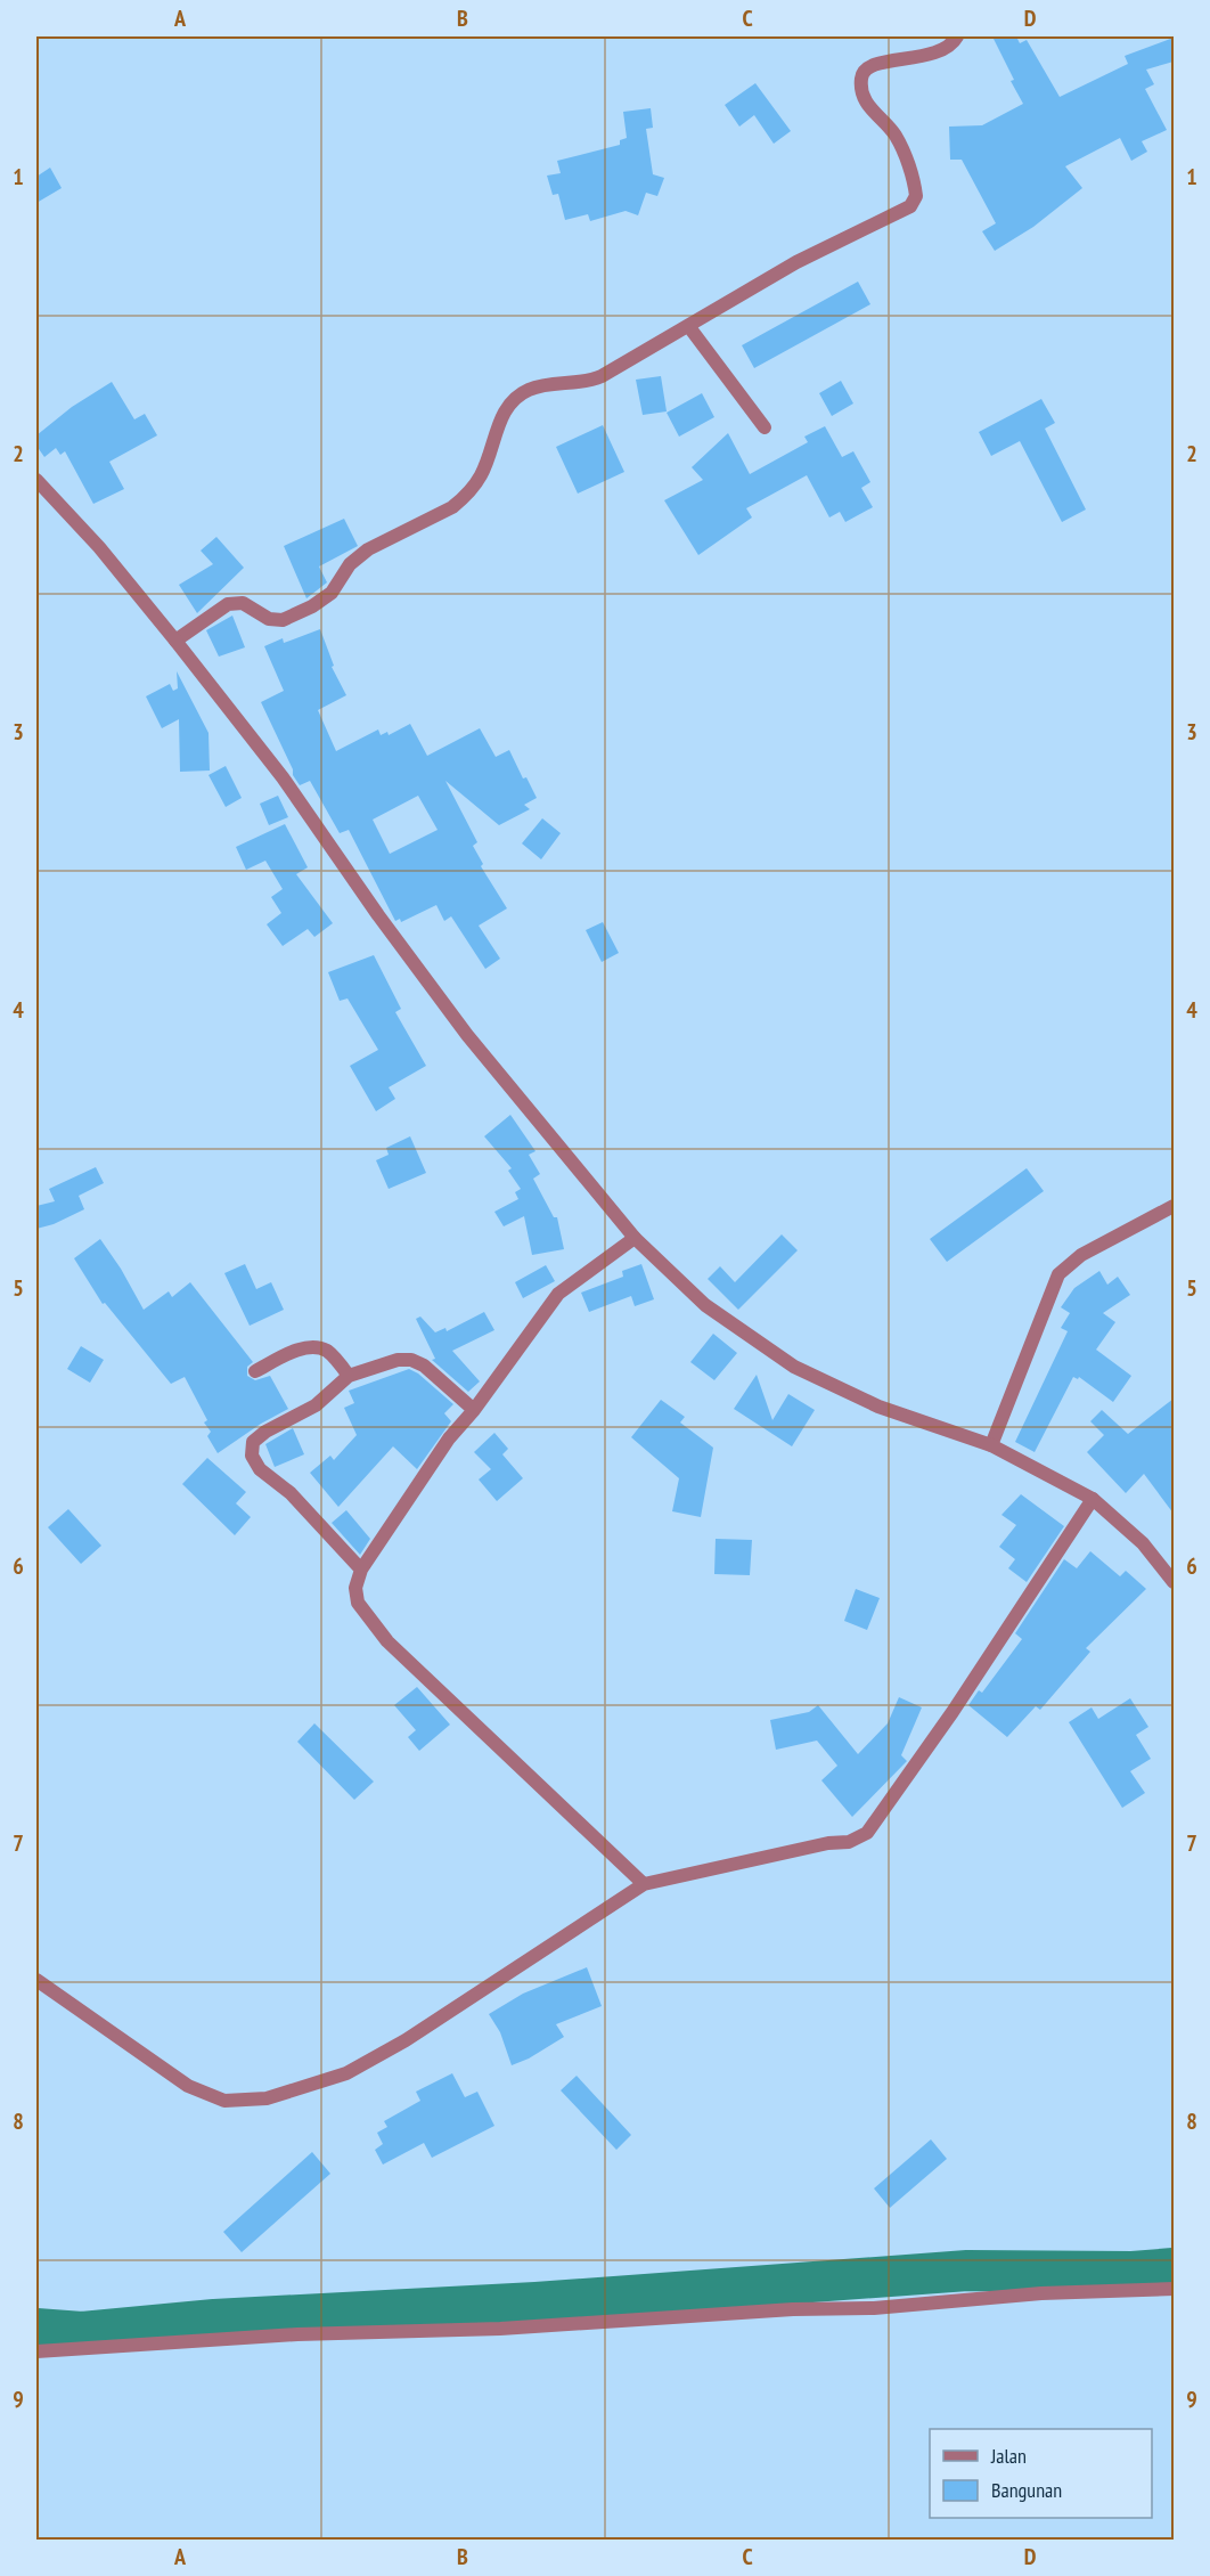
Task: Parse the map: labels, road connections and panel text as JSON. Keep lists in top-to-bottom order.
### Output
{
  "legend": ["Jalan", "Bangunan"],
  "grid": {
    "columns": [
      "A",
      "B",
      "C",
      "D"
    ],
    "rows": [
      "1",
      "2",
      "3",
      "4",
      "5",
      "6",
      "7",
      "8",
      "9"
    ]
  }
}
